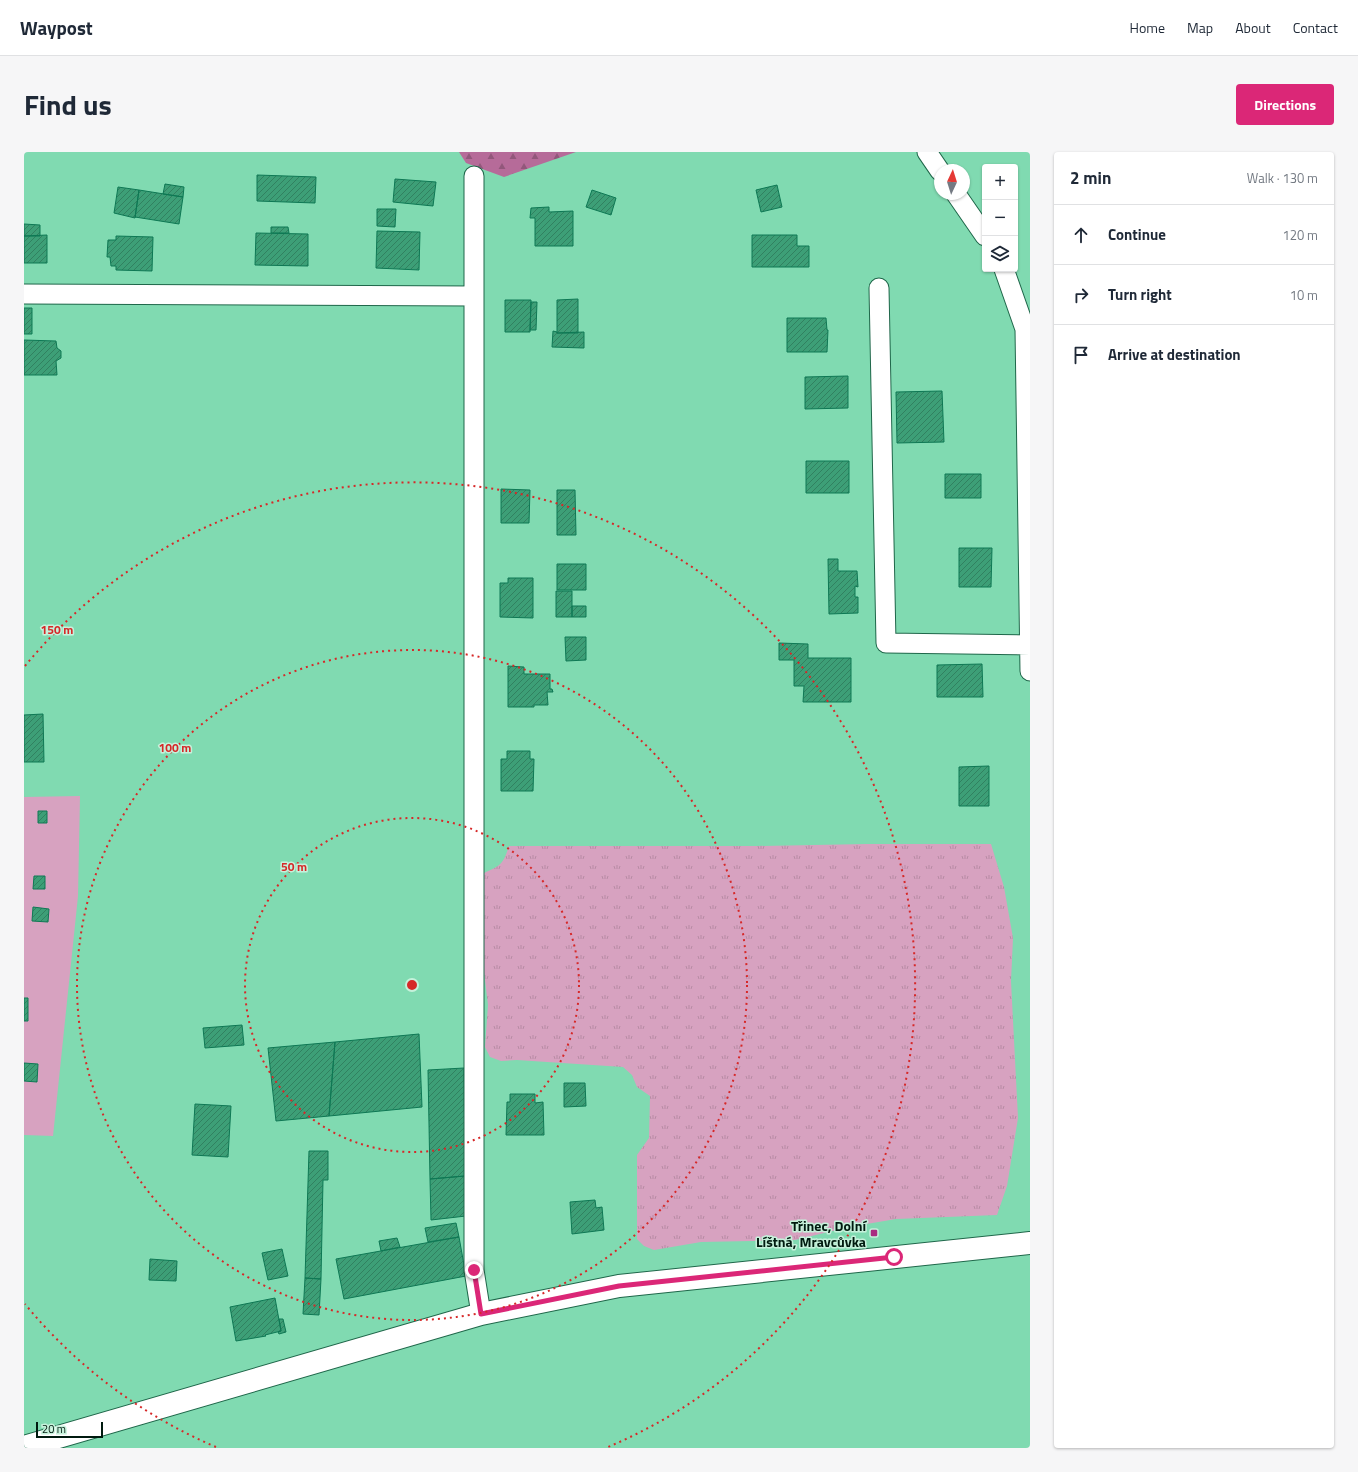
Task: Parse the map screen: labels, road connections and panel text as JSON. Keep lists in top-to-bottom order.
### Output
{
  "places": {
    "transit": ["Třinec, Dolní Líštná, Mravcůvka"]
  },
  "scale_bar": "20 m",
  "north": "top",
  "page": {
    "header": "Waypost",
    "nav": [
      "Home",
      "Map",
      "About",
      "Contact"
    ],
    "title": "Find us",
    "buttons": "Directions",
    "heading": ["2 min", "Walk · 130 m"],
    "map_buttons": ["+", "−"],
    "list": [
      ["Continue", "120 m"],
      ["Turn right", "10 m"],
      "Arrive at destination"
    ],
    "scale": "20 m"
  },
  "rings": ["150 m", "100 m", "50 m"]
}
